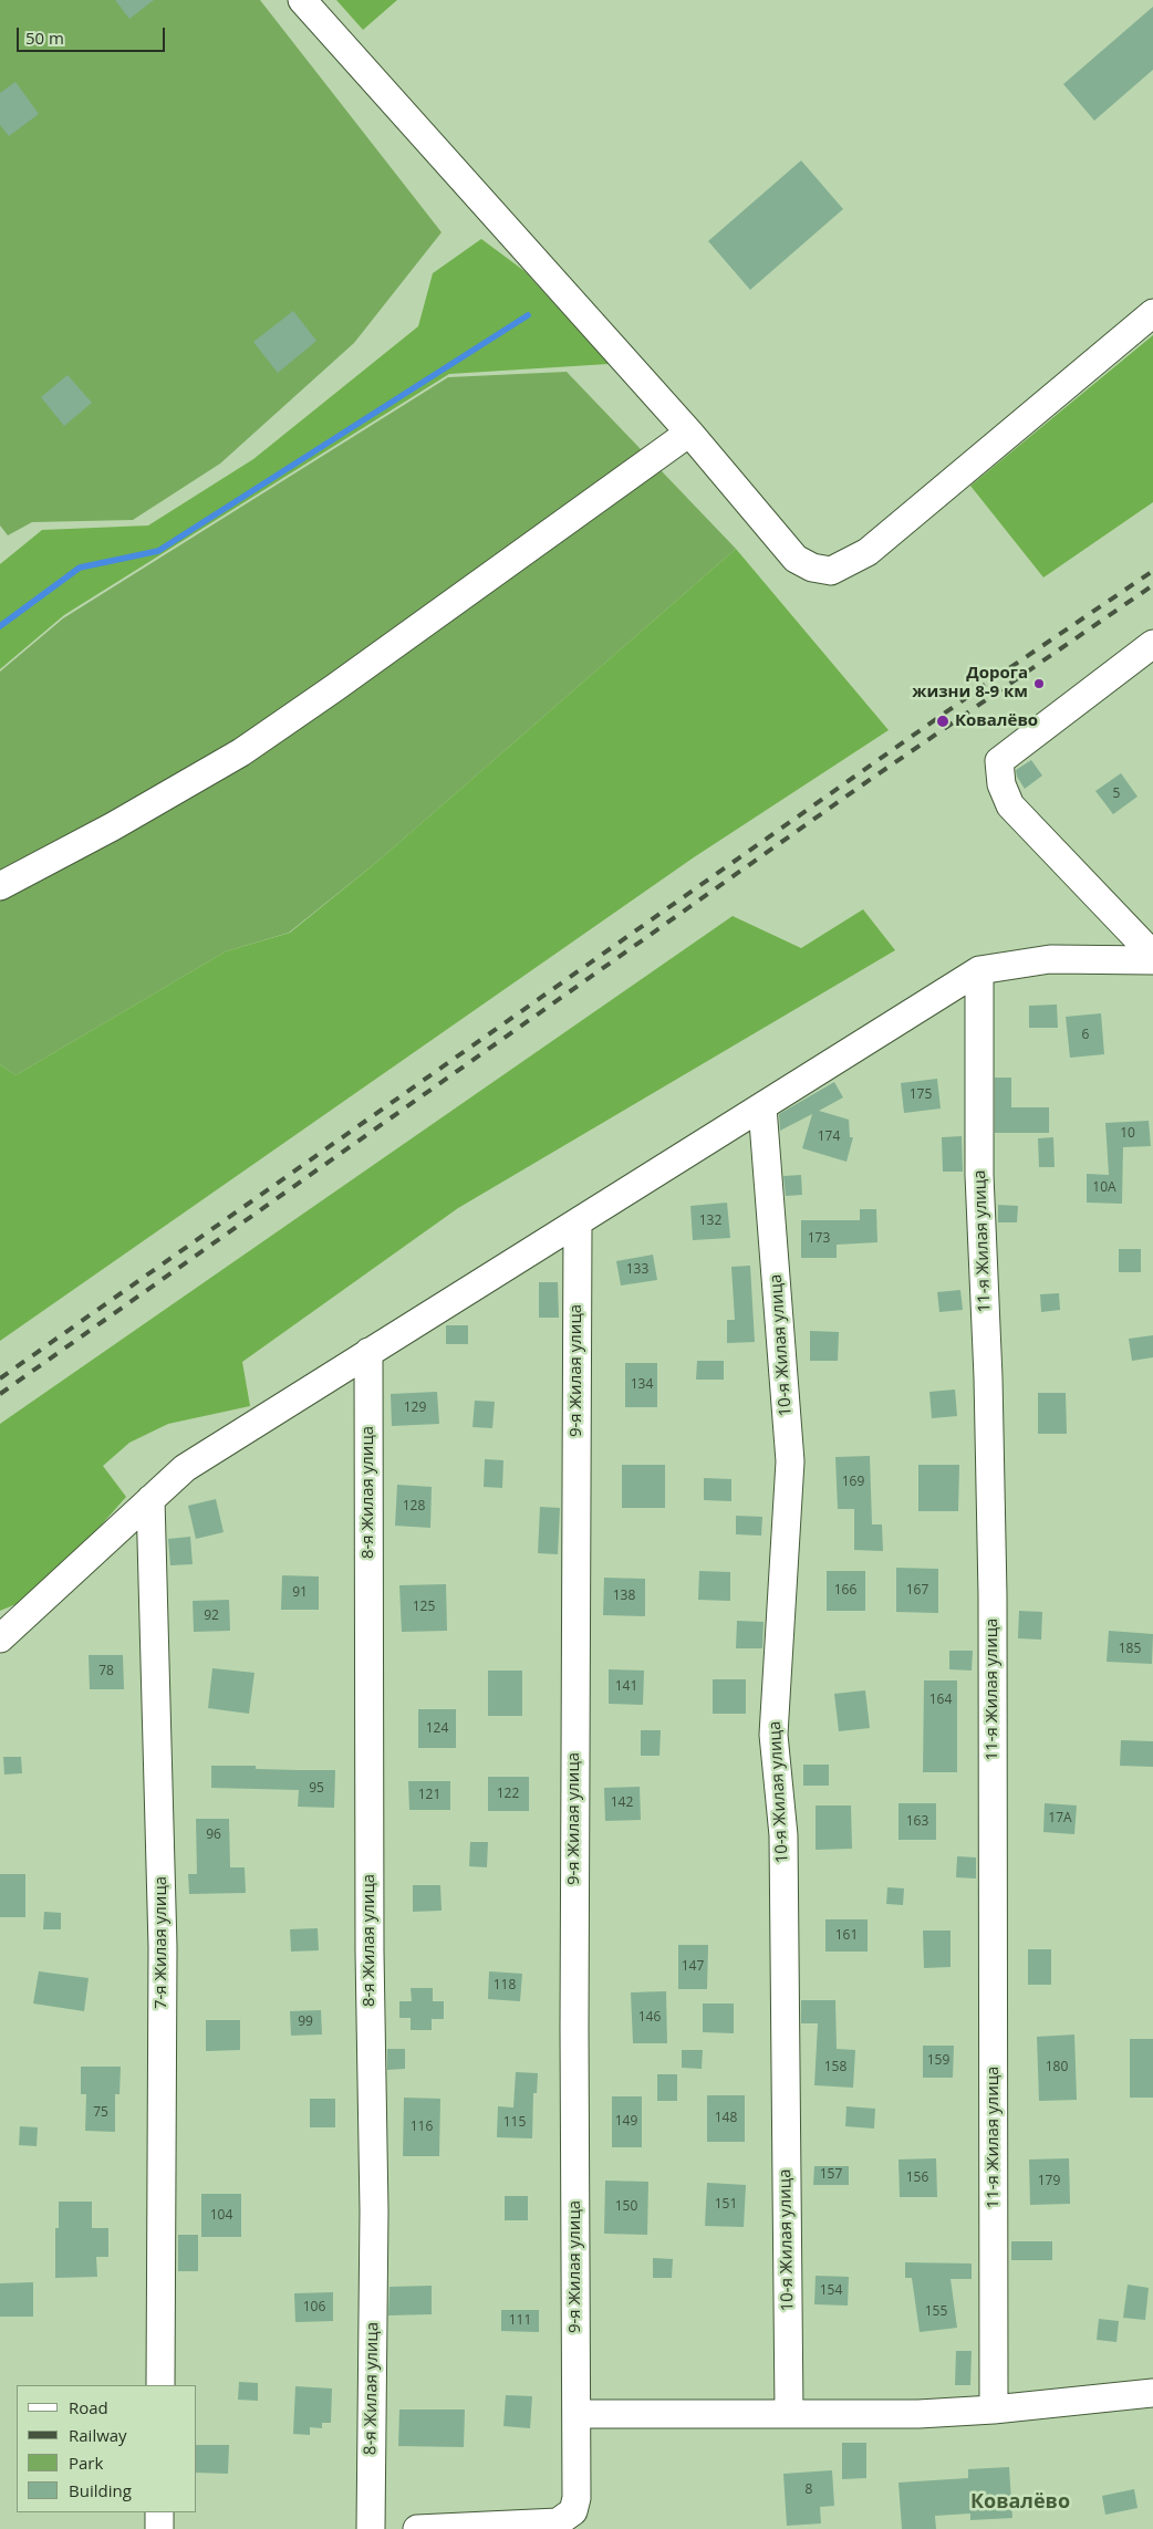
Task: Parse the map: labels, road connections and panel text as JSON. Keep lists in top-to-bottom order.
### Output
{
  "streets": {
    "street": [
      "11-я Жилая улица",
      "10-я Жилая улица",
      "9-я Жилая улица",
      "8-я Жилая улица",
      "7-я Жилая улица"
    ]
  },
  "districts": ["Ковалёво"],
  "places": ["Дорога жизни 8-9 км", "Ковалёво"],
  "house_numbers": [
    "5",
    "6",
    "175",
    "10",
    "174",
    "10А",
    "132",
    "173",
    "133",
    "134",
    "129",
    "169",
    "128",
    "166",
    "167",
    "91",
    "138",
    "125",
    "92",
    "185",
    "78",
    "141",
    "164",
    "124",
    "95",
    "122",
    "121",
    "142",
    "17А",
    "163",
    "96",
    "161",
    "147",
    "118",
    "146",
    "99",
    "159",
    "158",
    "180",
    "75",
    "148",
    "149",
    "115",
    "116",
    "157",
    "156",
    "179",
    "151",
    "150",
    "104",
    "154",
    "106",
    "155",
    "111",
    "8"
  ],
  "legend": [
    "Road",
    "Railway",
    "Park",
    "Building"
  ],
  "scale_bar": "50 m"
}
